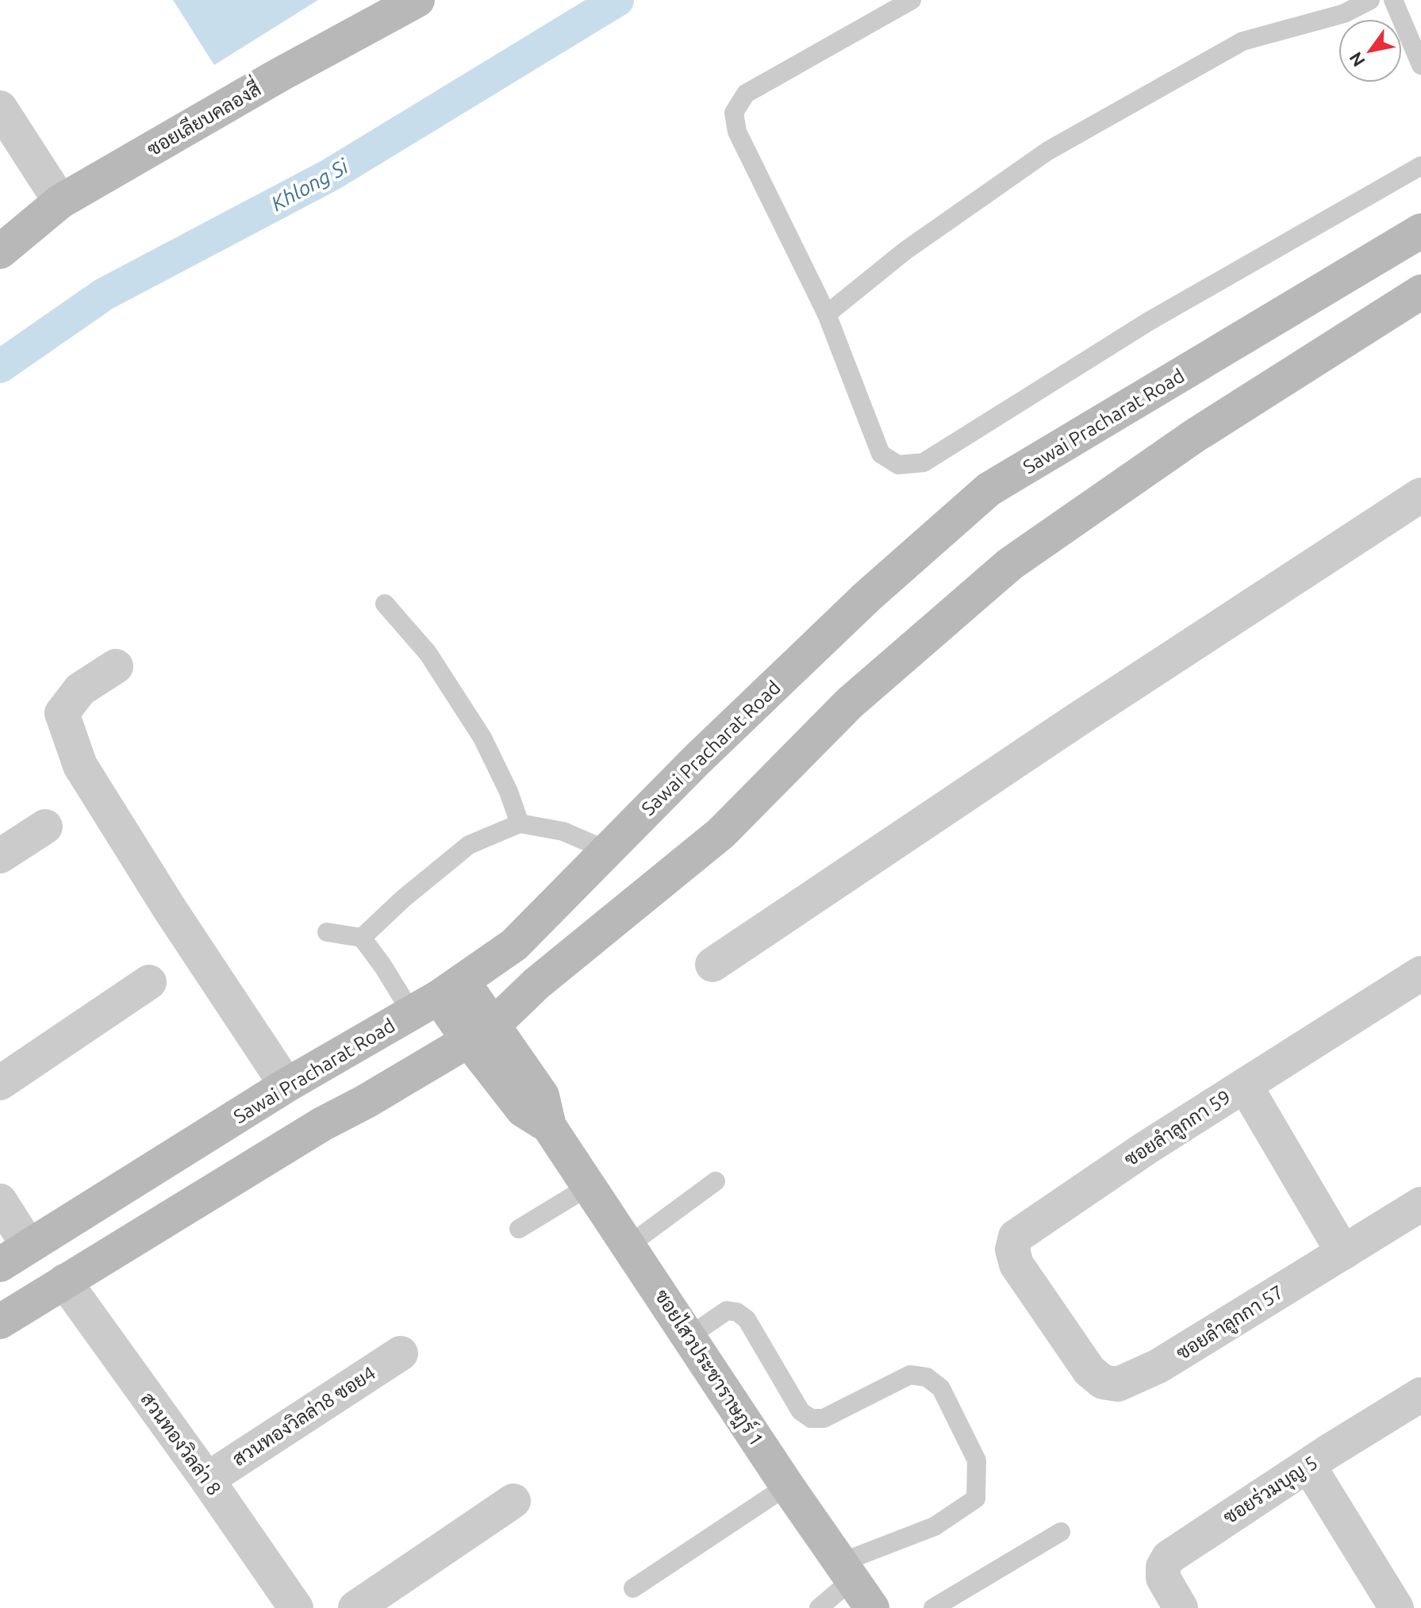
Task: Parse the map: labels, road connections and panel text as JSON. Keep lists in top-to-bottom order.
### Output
{
  "streets": {
    "main road": ["ซอยเลียบคลองสี่", "Sawai Pracharat Road", "ซอยไสวประชาราษฎร์ 1"],
    "street": [
      "ซอยลำลูกกา 59",
      "ซอยลำลูกกา 57",
      "สวนทองวิลล่า8 ซอย4",
      "สวนทองวิลล่า 8",
      "ซอยร่วมบุญ 5"
    ]
  },
  "crossings": [
    ["ซอยลำลูกกา 59", "ซอยลำลูกกา 57"],
    ["สวนทองวิลล่า8 ซอย4", "สวนทองวิลล่า 8"]
  ],
  "water": ["Khlong Si"],
  "north": "bottom left"
}
